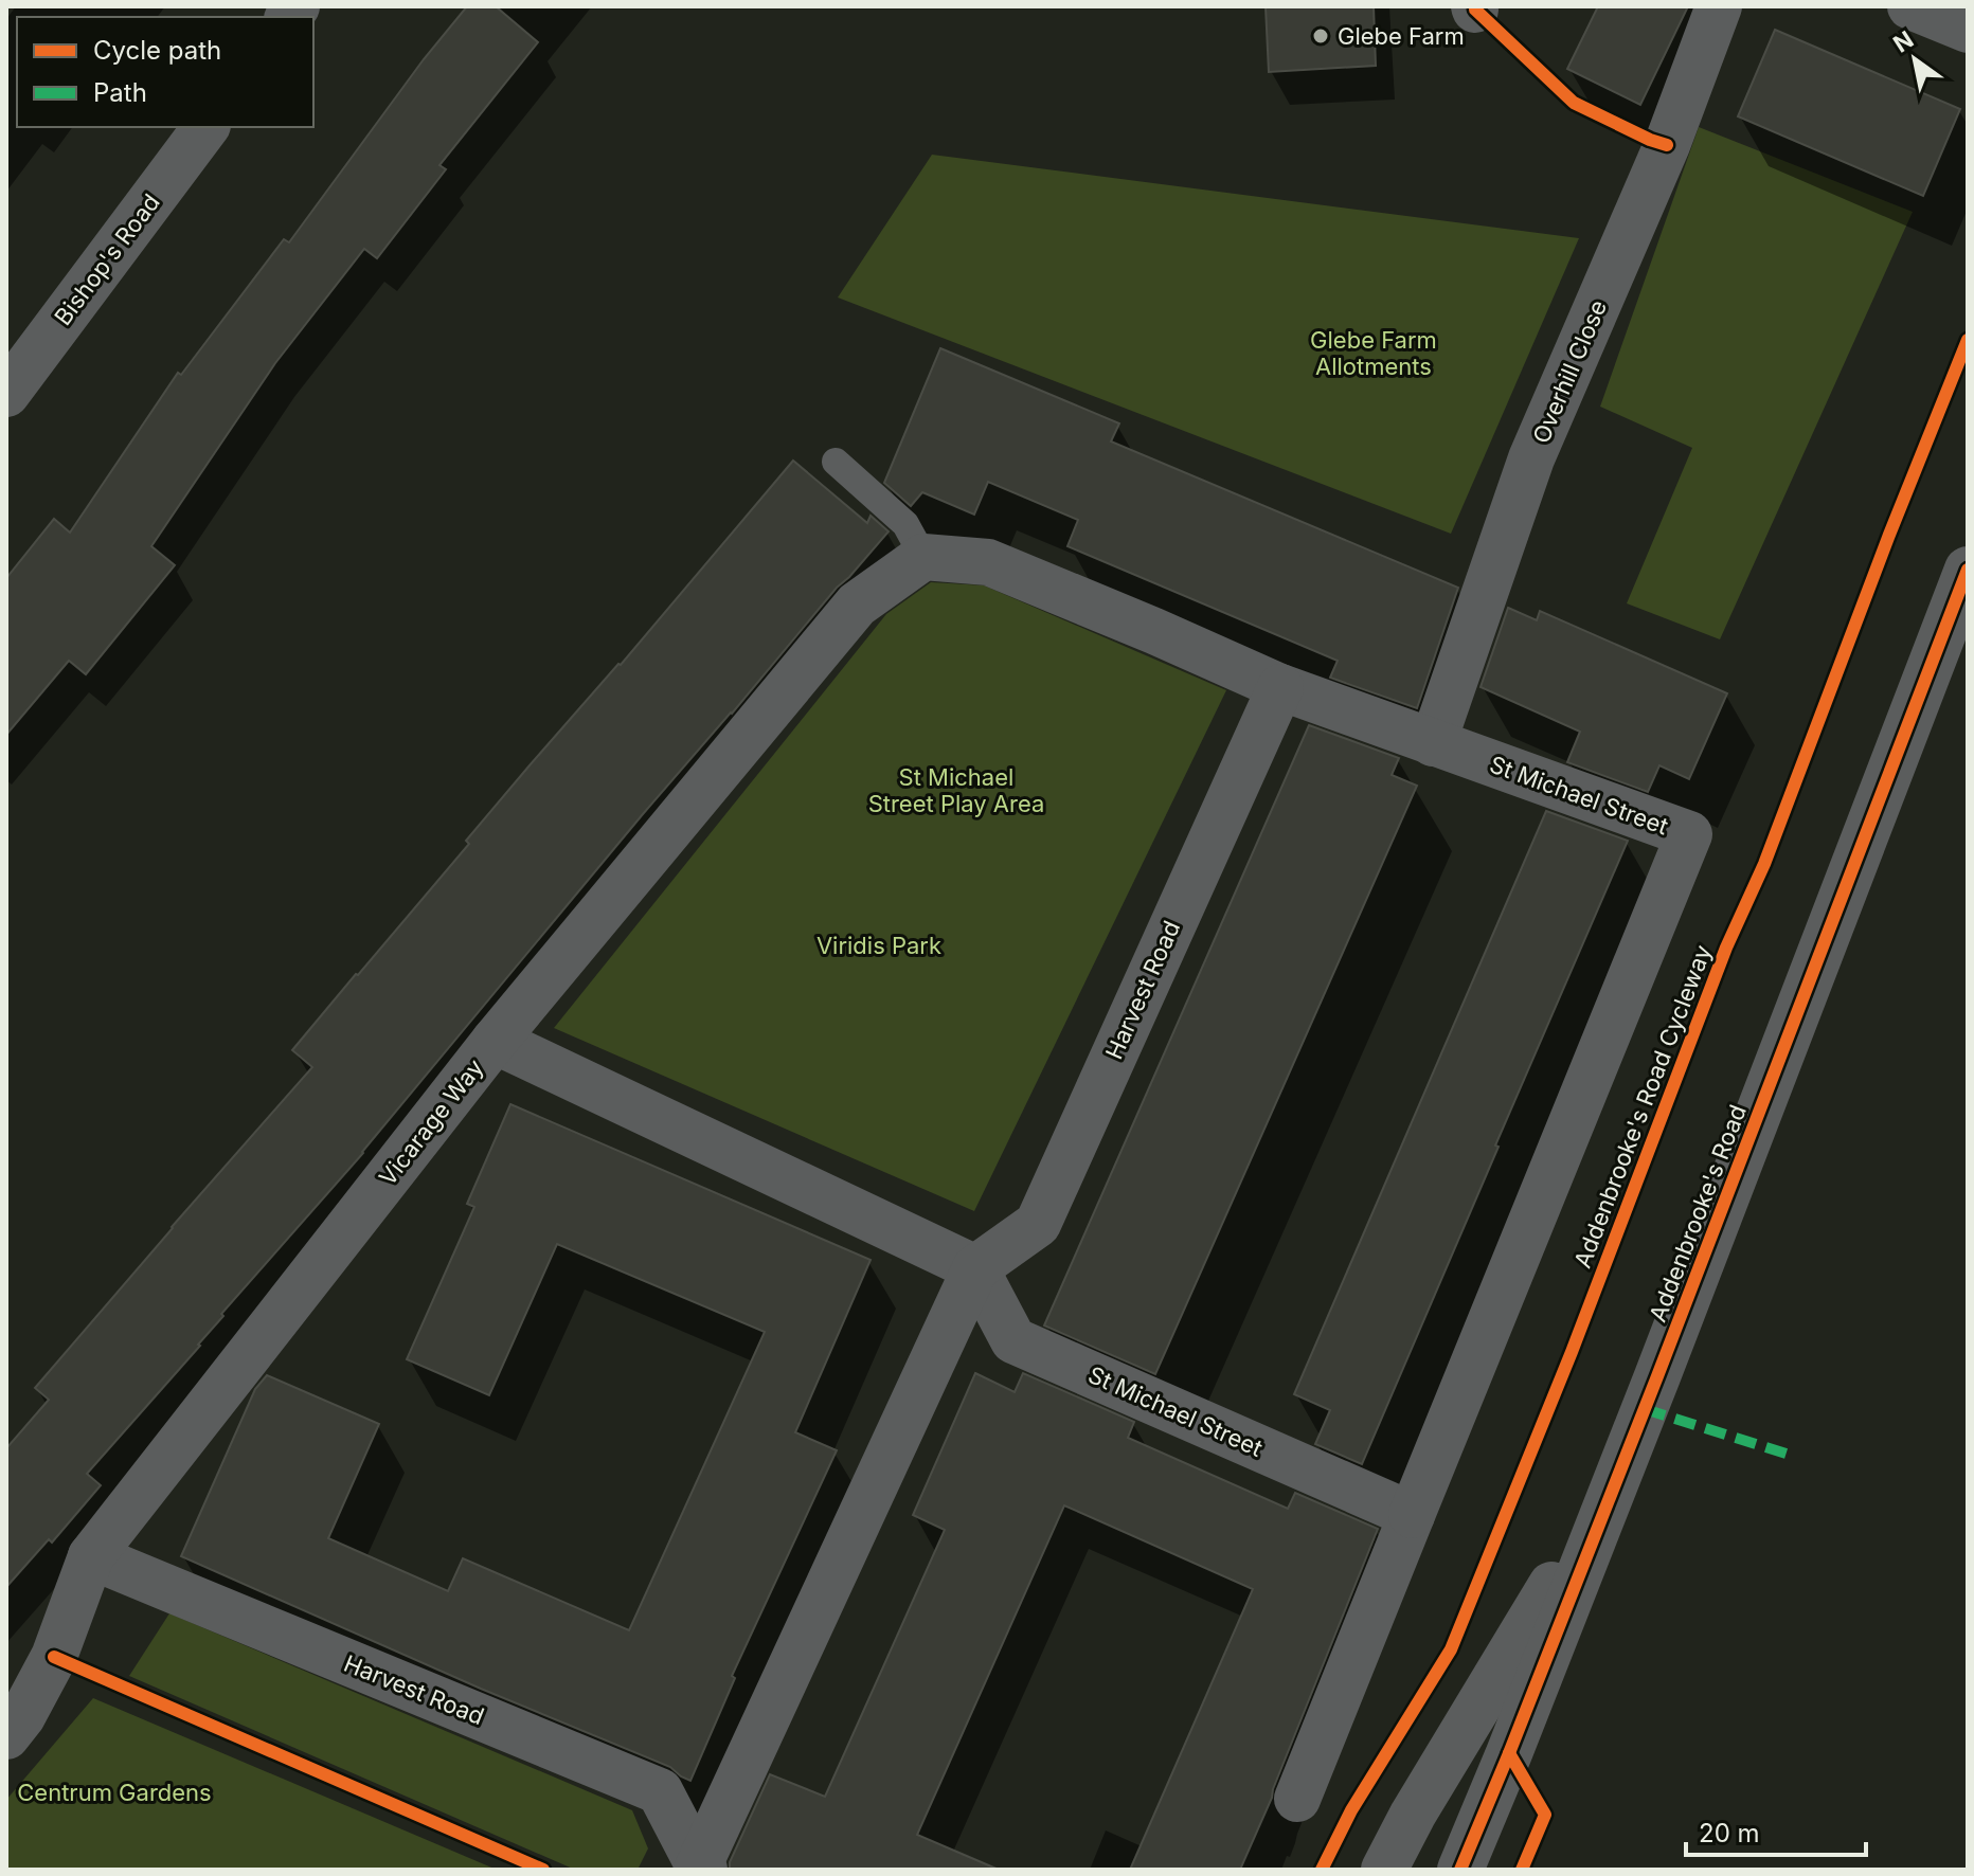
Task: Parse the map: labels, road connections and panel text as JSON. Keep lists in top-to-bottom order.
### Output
{
  "streets": {
    "street": [
      "Bishop's Road",
      "Overhill Close",
      "St Michael Street",
      "Harvest Road",
      "Vicarage Way",
      "Addenbrooke's Road"
    ],
    "cycle path": ["Addenbrooke's Road Cycleway"]
  },
  "crossings": [
    ["Overhill Close", "St Michael Street"],
    ["St Michael Street", "Harvest Road"],
    ["St Michael Street", "Vicarage Way"],
    ["Harvest Road", "Vicarage Way"]
  ],
  "parks": [
    "Glebe Farm Allotments",
    "St Michael Street Play Area",
    "Viridis Park",
    "Centrum Gardens"
  ],
  "places": ["Glebe Farm"],
  "legend": ["Cycle path", "Path"],
  "scale_bar": "20 m",
  "north": "top left"
}
